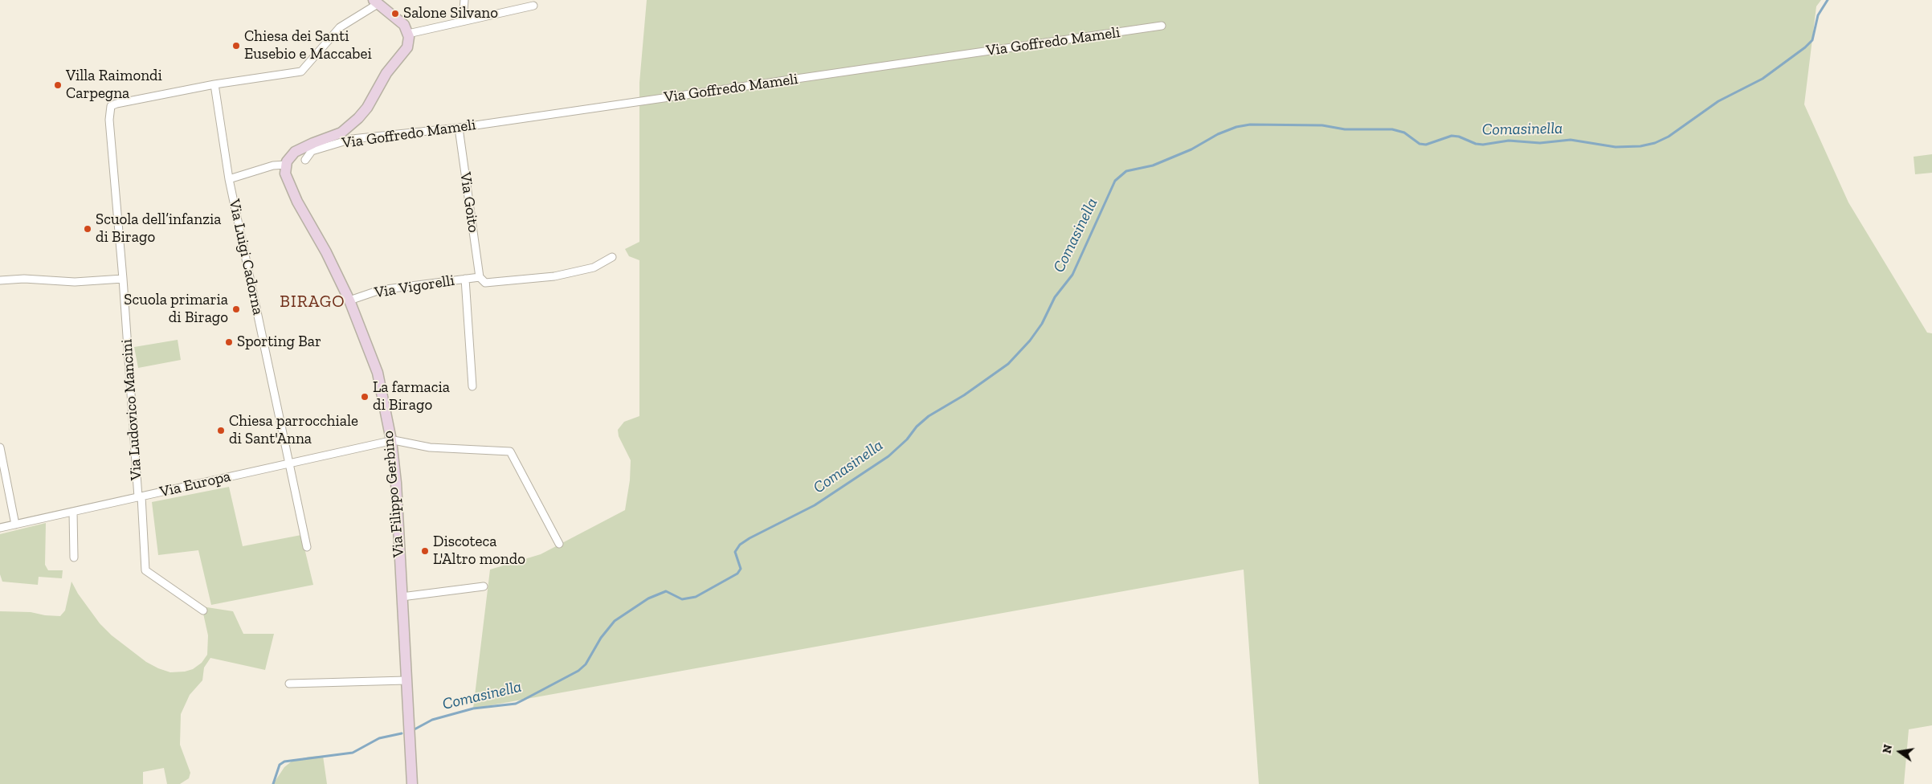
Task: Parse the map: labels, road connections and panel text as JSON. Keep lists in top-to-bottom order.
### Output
{
  "streets": {
    "street": [
      "Via Goffredo Mameli",
      "Via Goito",
      "Via Luigi Cadorna",
      "Via Vigorelli",
      "Via Ludovico Mancini",
      "Via Europa",
      "Via Filippo Gerbino"
    ]
  },
  "crossings": [
    ["Via Goffredo Mameli", "Via Goito"],
    ["Via Goito", "Via Vigorelli"],
    ["Via Luigi Cadorna", "Via Ludovico Mancini"],
    ["Via Luigi Cadorna", "Via Europa"],
    ["Via Vigorelli", "Via Filippo Gerbino"],
    ["Via Ludovico Mancini", "Via Europa"],
    ["Via Europa", "Via Filippo Gerbino"]
  ],
  "districts": ["BIRAGO"],
  "water": ["Comasinella"],
  "places": [
    "Salone Silvano",
    "Chiesa dei Santi Eusebio e Maccabei",
    "Villa Raimondi Carpegna",
    "Scuola dell’infanzia di Birago",
    "Scuola primaria di Birago",
    "Sporting Bar",
    "La farmacia di Birago",
    "Chiesa parrocchiale di Sant'Anna",
    "Discoteca L'Altro mondo"
  ],
  "north": "left"
}
